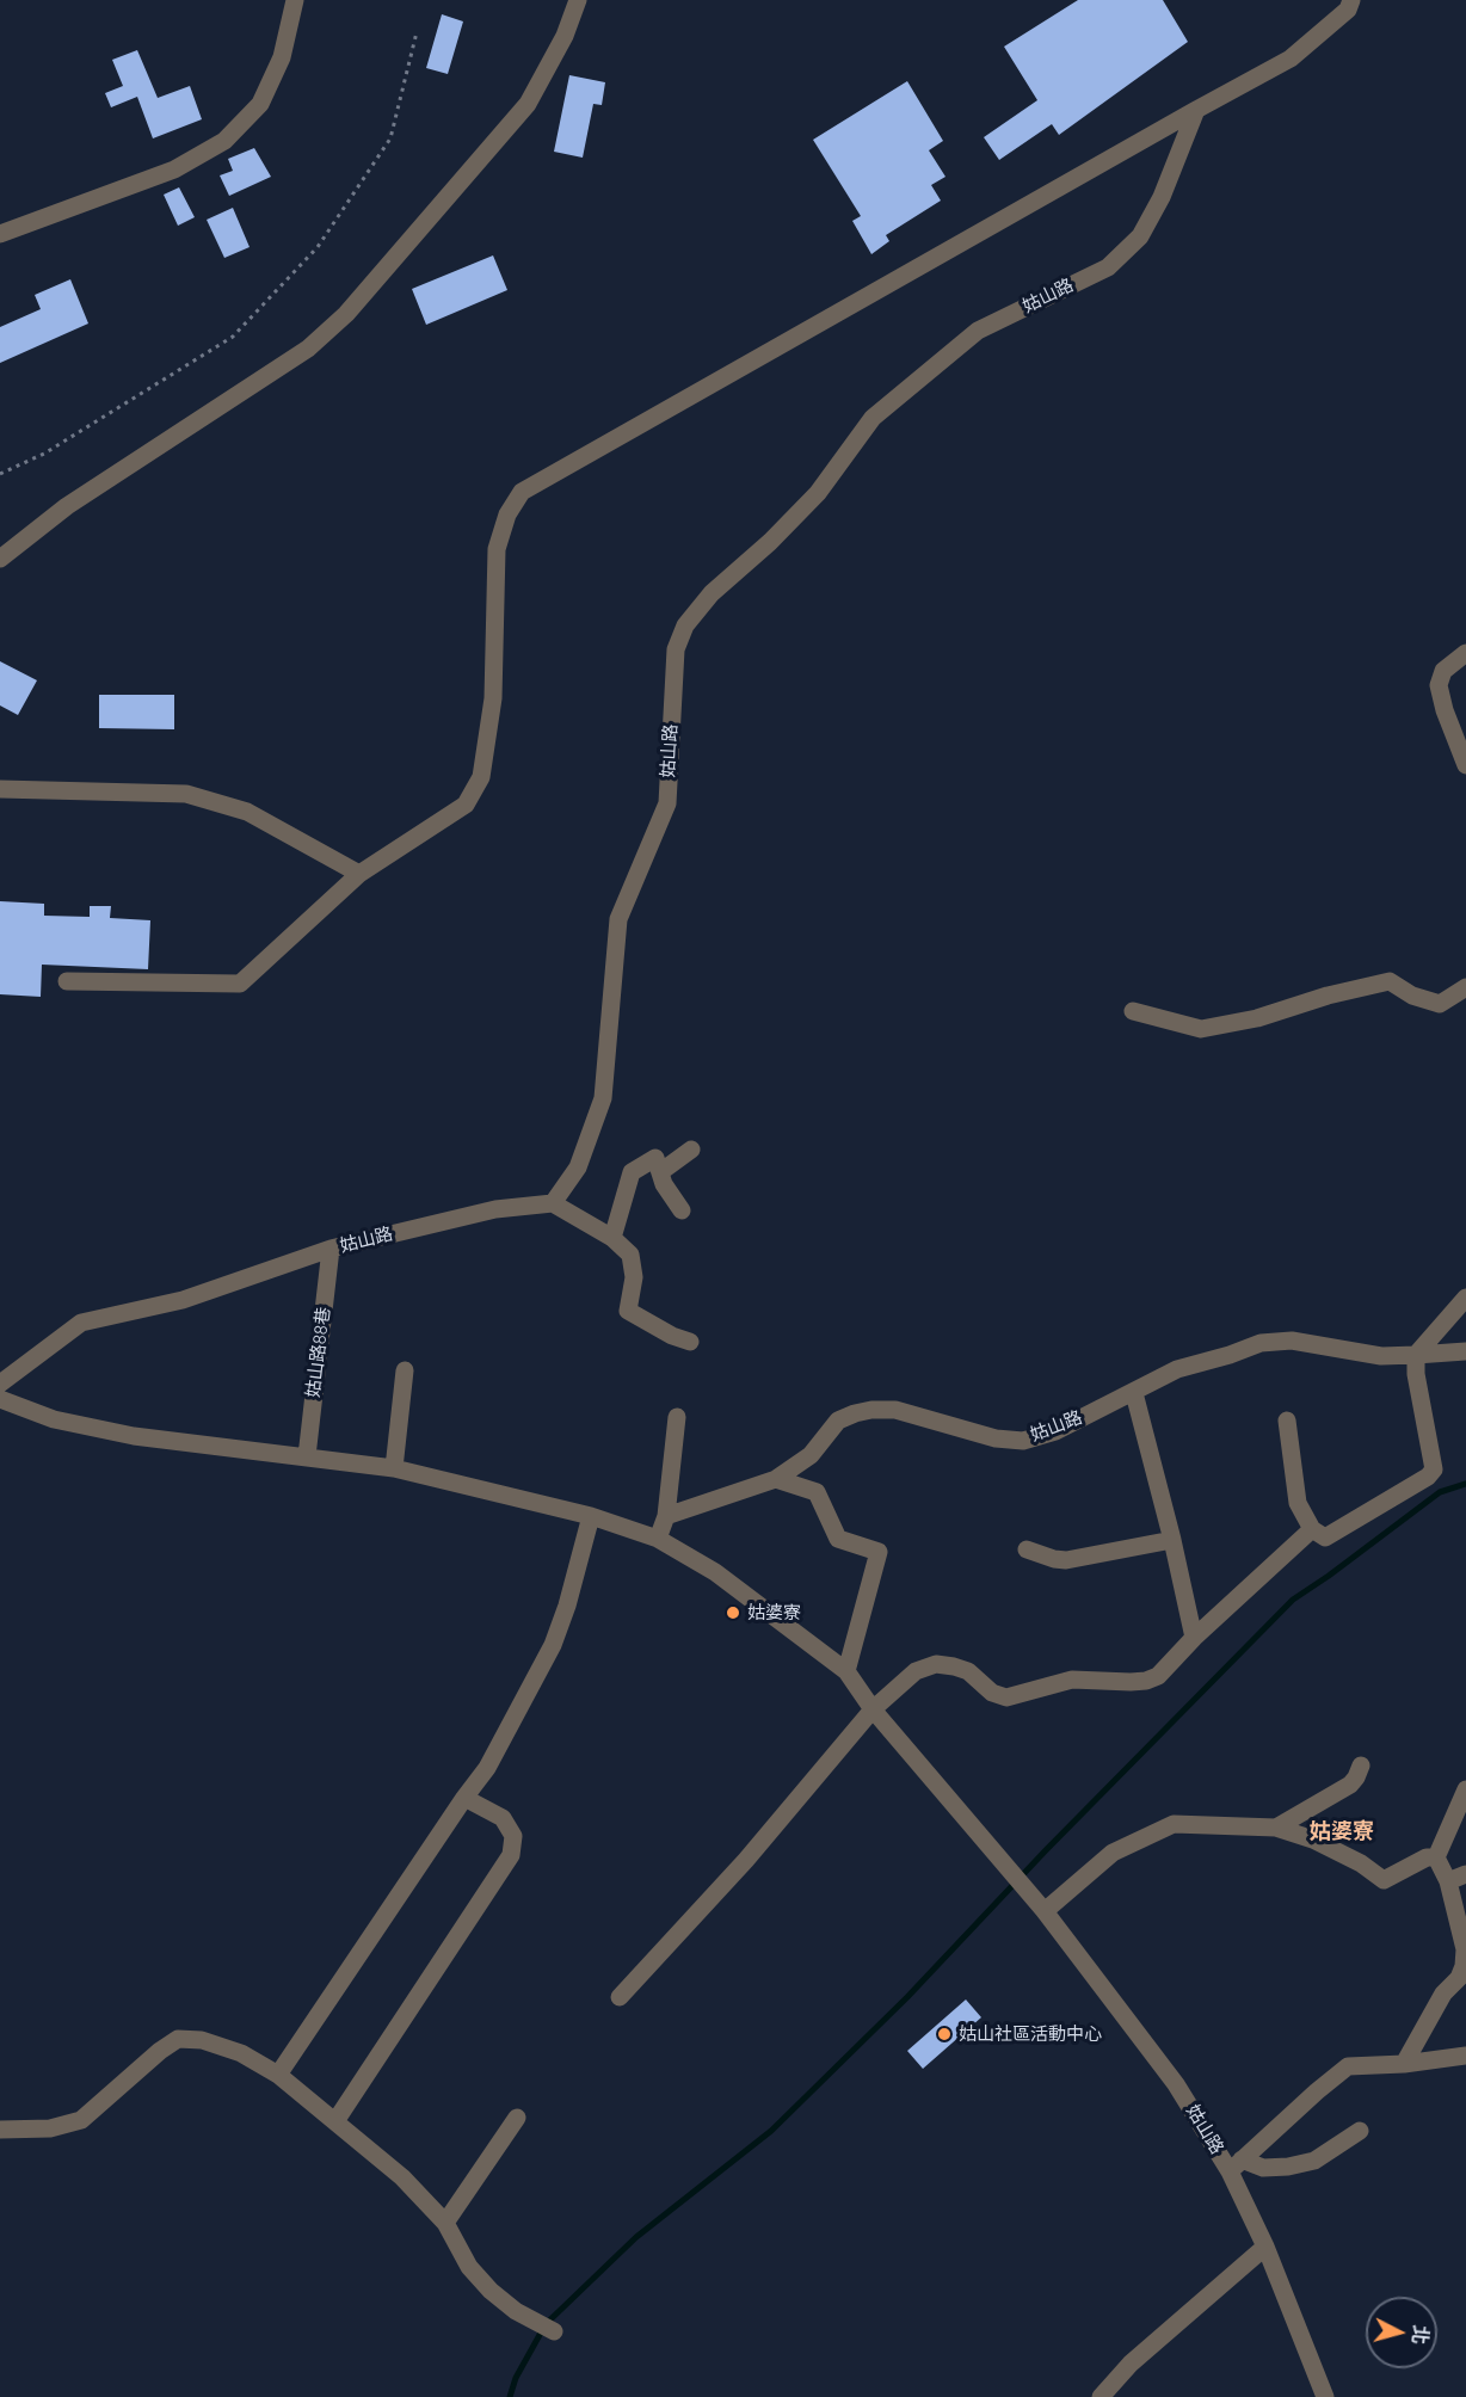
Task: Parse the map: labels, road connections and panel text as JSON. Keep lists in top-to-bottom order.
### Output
{
  "streets": {
    "street": ["姑山路", "姑山路88巷"]
  },
  "crossings": [
    ["姑山路", "姑山路88巷"]
  ],
  "districts": ["姑婆寮"],
  "places": ["姑婆寮", "姑山社區活動中心"],
  "north": "right"
}
